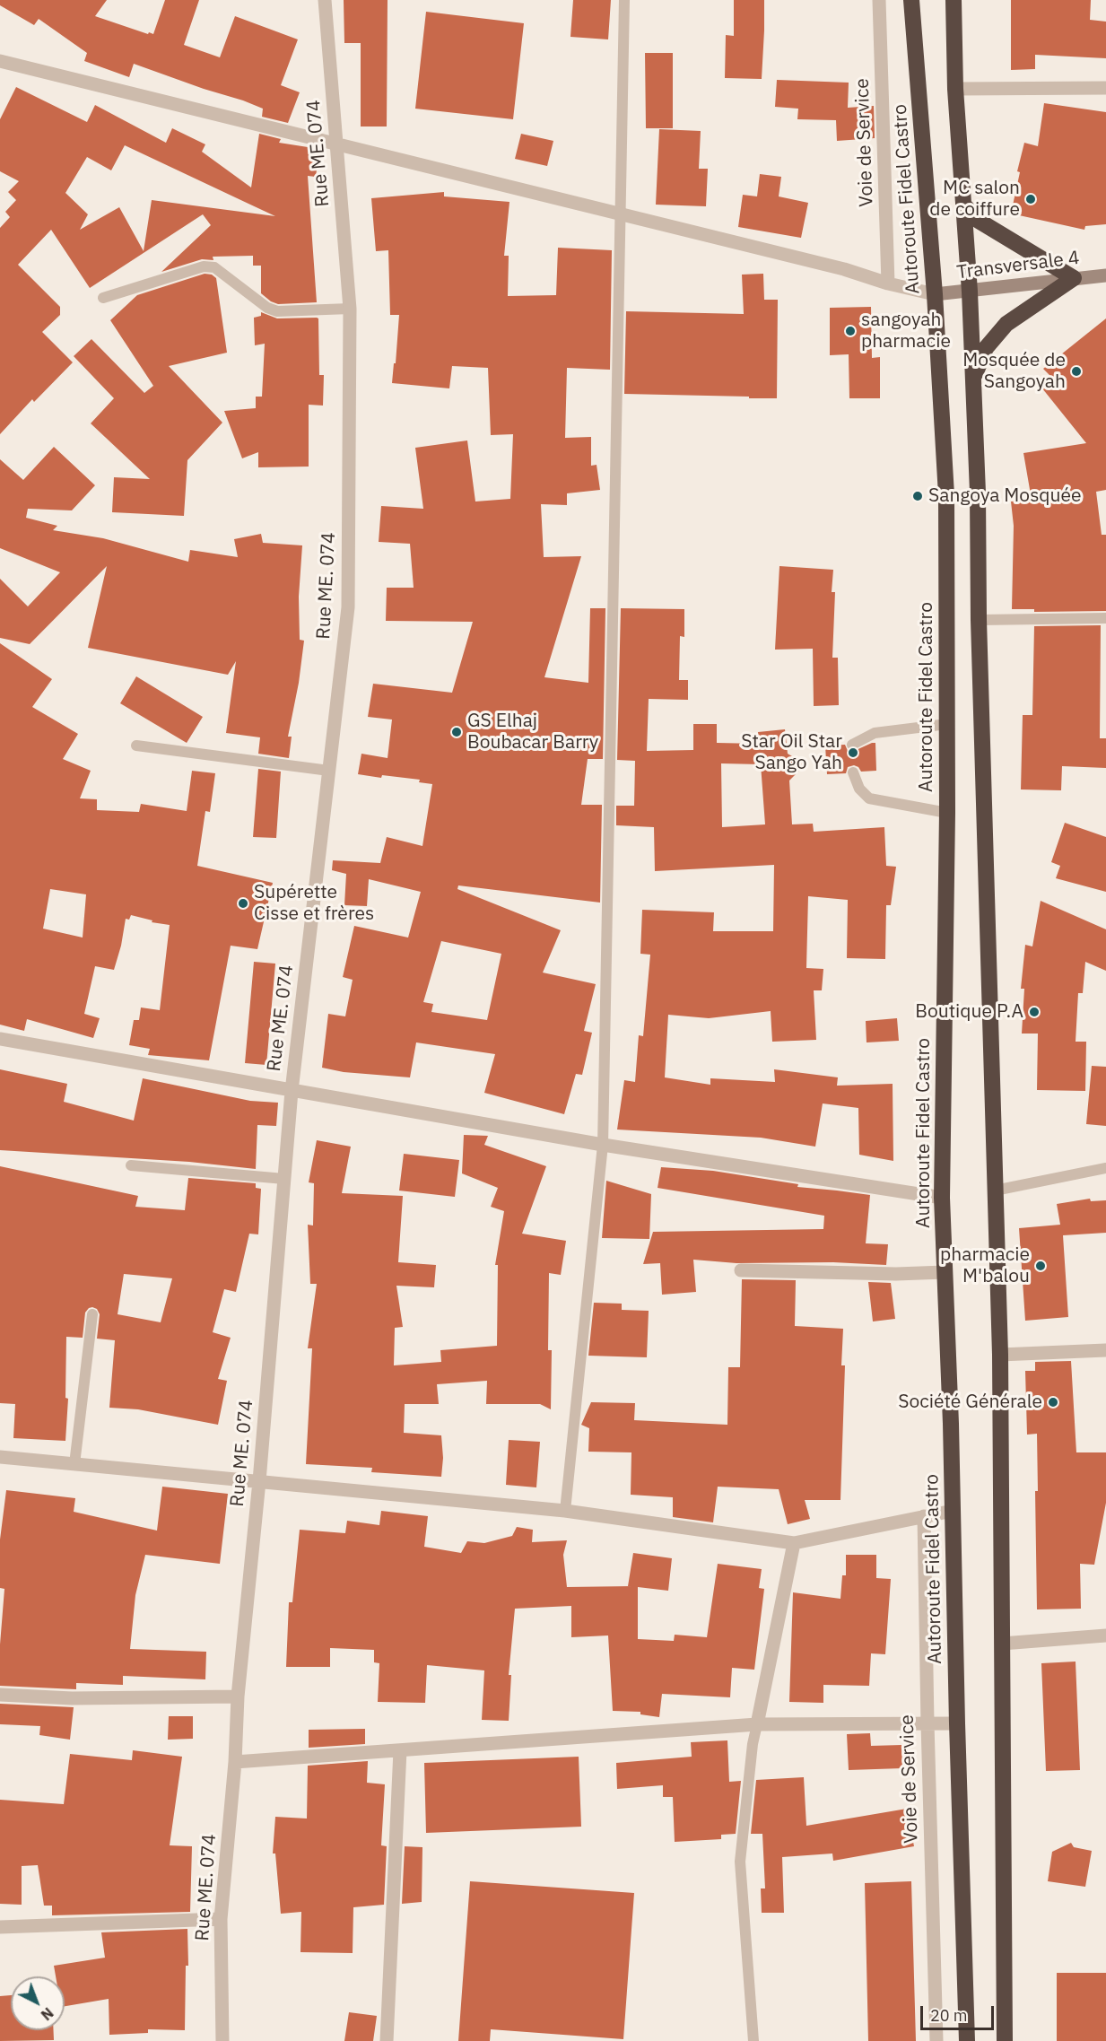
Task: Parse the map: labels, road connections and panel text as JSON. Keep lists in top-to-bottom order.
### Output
{
  "streets": {
    "highway": ["Autoroute Fidel Castro"],
    "main road": ["Transversale 4"],
    "street": ["Voie de Service", "Rue ME. 074"]
  },
  "crossings": [
    ["Autoroute Fidel Castro", "Transversale 4"]
  ],
  "places": [
    "MC salon de coiffure",
    "sangoyah pharmacie",
    "Mosquée de Sangoyah",
    "Sangoya Mosquée",
    "GS Elhaj Boubacar Barry",
    "Star Oil Star Sango Yah",
    "Supérette Cisse et frères",
    "Boutique P.A",
    "pharmacie M'balou",
    "Société Générale"
  ],
  "scale_bar": "20 m",
  "north": "bottom right"
}
